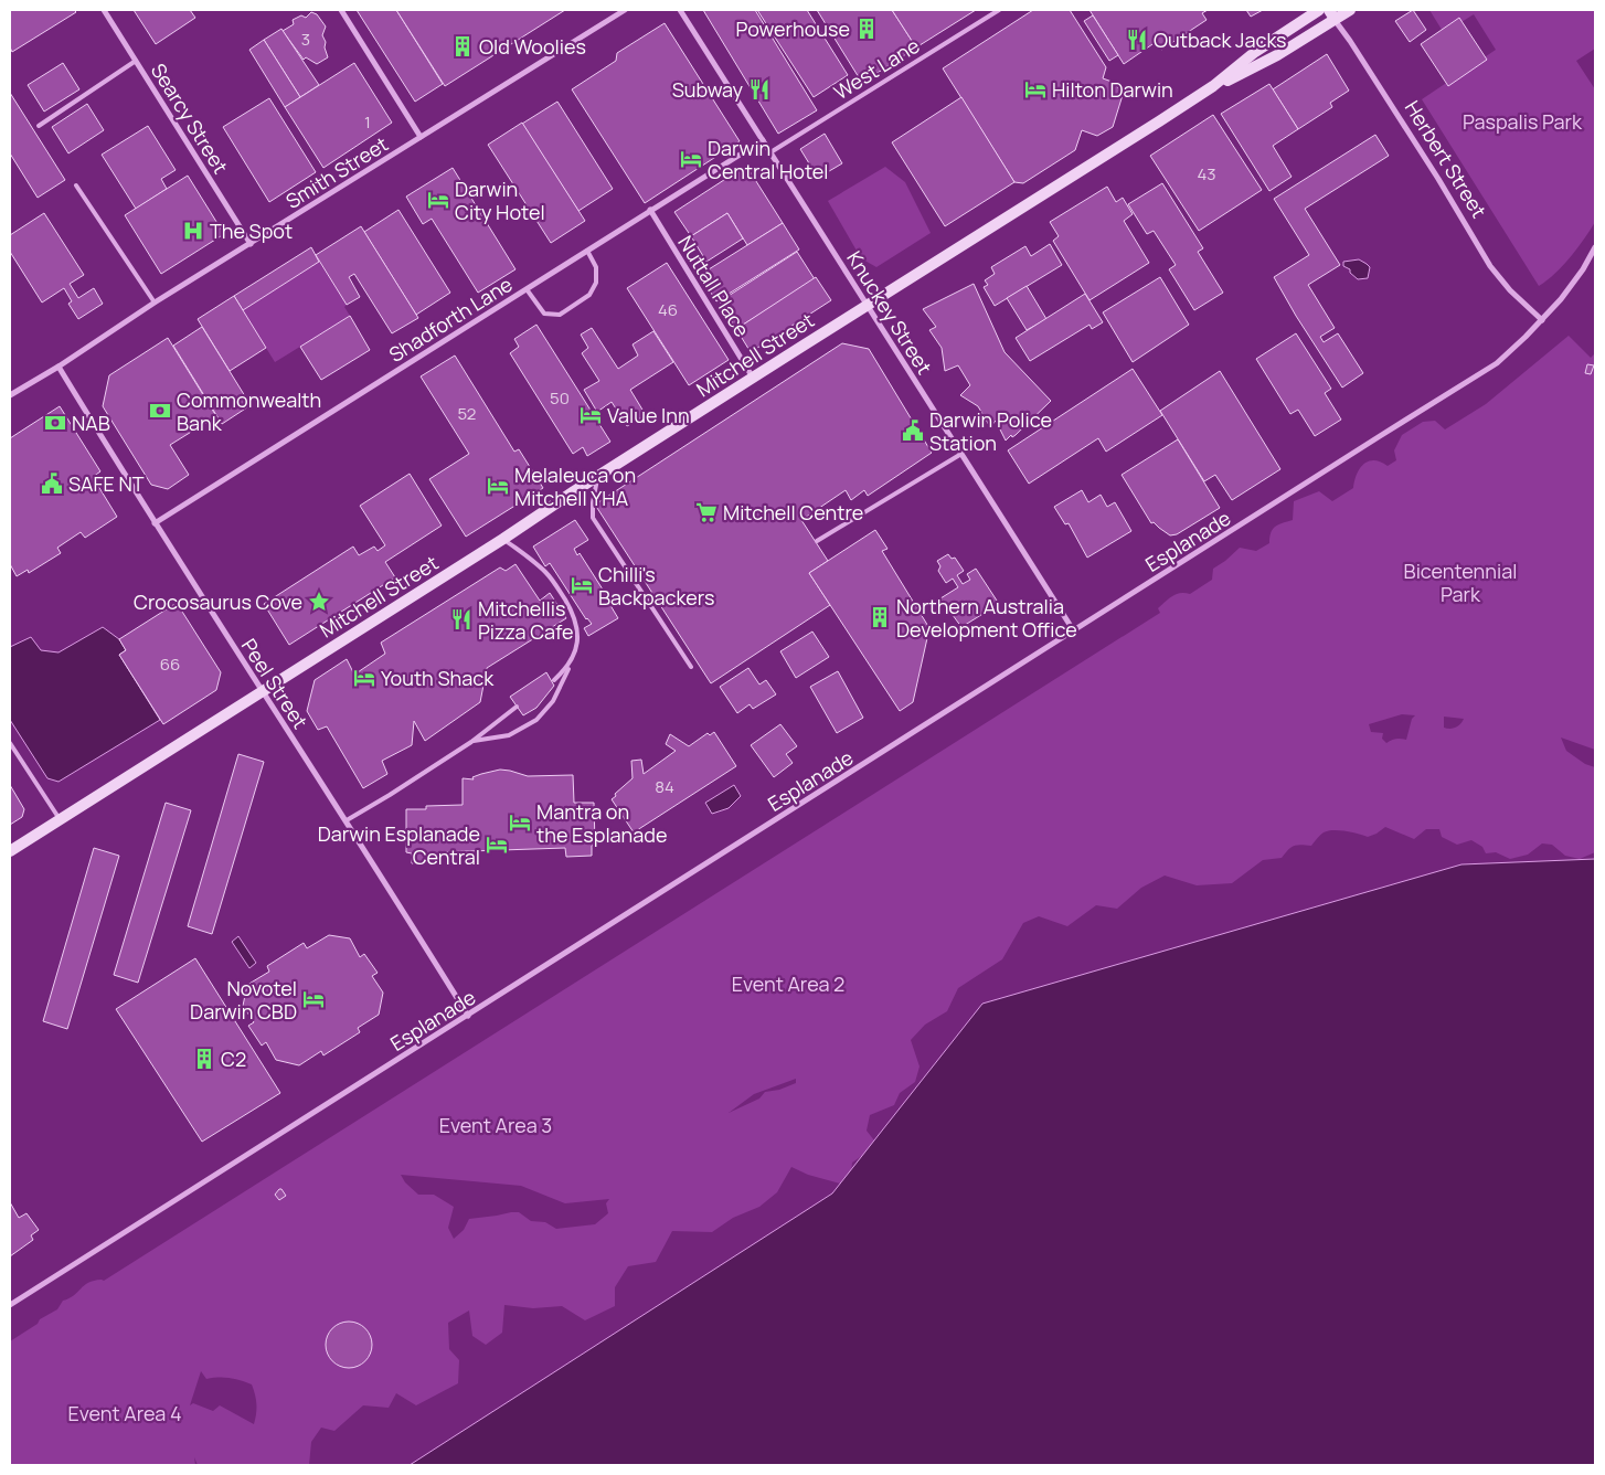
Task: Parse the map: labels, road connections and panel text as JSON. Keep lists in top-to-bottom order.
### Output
{
  "streets": {
    "street": [
      "Searcy Street",
      "Herbert Street",
      "Smith Street",
      "Nuttall Place",
      "Knuckey Street",
      "Shadforth Lane",
      "Mitchell Street",
      "Esplanade",
      "Peel Street"
    ],
    "lane": ["West Lane"]
  },
  "crossings": [
    ["West Lane", "Knuckey Street"],
    ["Searcy Street", "Smith Street"],
    ["Herbert Street", "Mitchell Street"],
    ["Herbert Street", "Esplanade"],
    ["Smith Street", "Peel Street"],
    ["Nuttall Place", "Shadforth Lane"],
    ["Nuttall Place", "Mitchell Street"],
    ["Knuckey Street", "Shadforth Lane"],
    ["Knuckey Street", "Mitchell Street"],
    ["Knuckey Street", "Esplanade"],
    ["Shadforth Lane", "Peel Street"],
    ["Mitchell Street", "Peel Street"],
    ["Esplanade", "Peel Street"]
  ],
  "parks": [
    "Paspalis Park",
    "Bicentennial Park",
    "Event Area 2",
    "Event Area 3",
    "Event Area 4"
  ],
  "places": {
    "building": [
      "Powerhouse",
      "Old Woolies",
      "Northern Australia Development Office",
      "C2"
    ],
    "restaurant": ["Outback Jacks", "Subway", "Mitchellis Pizza Cafe"],
    "hotel": [
      "Hilton Darwin",
      "Darwin Central Hotel",
      "Darwin City Hotel",
      "Value Inn",
      "Melaleuca on Mitchell YHA",
      "Chilli's Backpackers",
      "Youth Shack",
      "Mantra on the Esplanade",
      "Darwin Esplanade Central",
      "Novotel Darwin CBD"
    ],
    "hospital": ["The Spot"],
    "bank": ["Commonwealth Bank", "NAB"],
    "public building": ["Darwin Police Station", "SAFE NT"],
    "supermarket": ["Mitchell Centre"],
    "place": ["Crocosaurus Cove"]
  },
  "house_numbers": [
    "3",
    "1",
    "43",
    "46",
    "50",
    "52",
    "66",
    "84"
  ]
}
